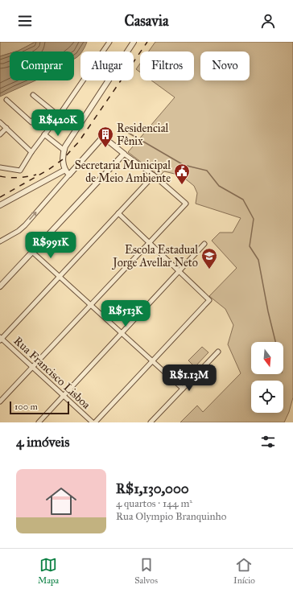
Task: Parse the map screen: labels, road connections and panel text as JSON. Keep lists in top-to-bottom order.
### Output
{
  "streets": {
    "street": ["Rua Francisco Lisboa"]
  },
  "places": {
    "building": ["Residencial Fênix"],
    "public building": ["Secretaria Municipal de Meio Ambiente"],
    "school or university": ["Escola Estadual Jorge Avellar Neto"]
  },
  "scale_bar": "100 m",
  "north": "bottom",
  "page": {
    "header": "Casavia",
    "chip": [
      "Comprar",
      "Alugar",
      "Filtros",
      "Novo"
    ],
    "price": [
      "R$420K",
      "R$991K",
      "R$513K",
      "R$1.13M"
    ],
    "scale": "100 m",
    "heading": "4 imóveis",
    "list": [
      {
        "name": "R$1,130,000",
        "note": "4 quartos · 144 m² · Rua Olympio Branquinho"
      }
    ],
    "tabs": ["Mapa", "Salvos", "Início"]
  }
}
